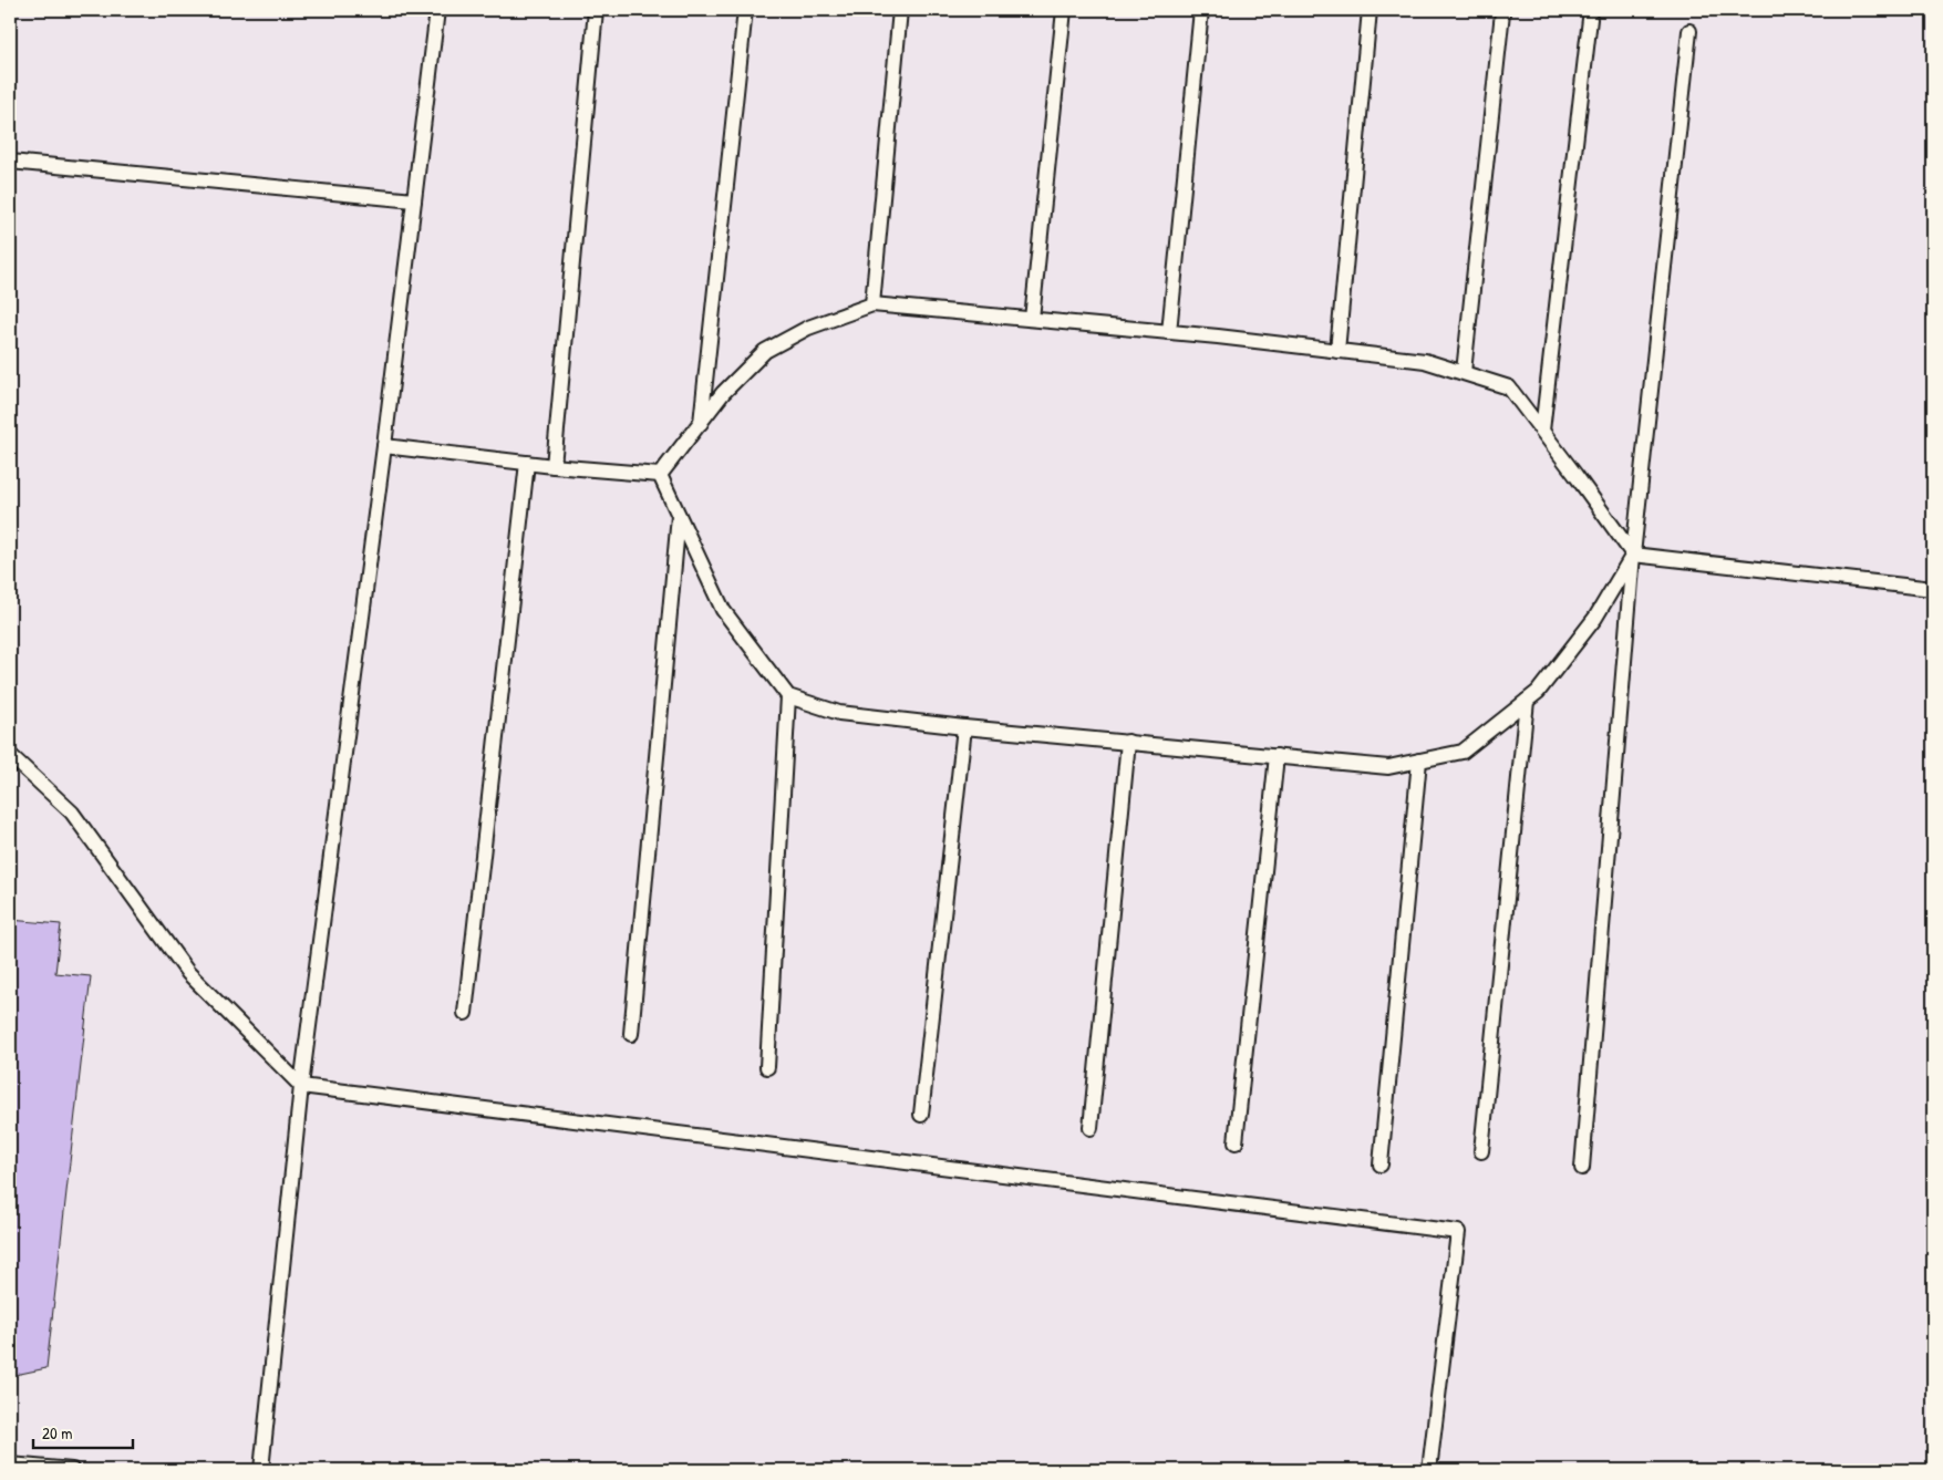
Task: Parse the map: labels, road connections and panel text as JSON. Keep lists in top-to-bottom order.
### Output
{
  "scale_bar": "20 m"
}
